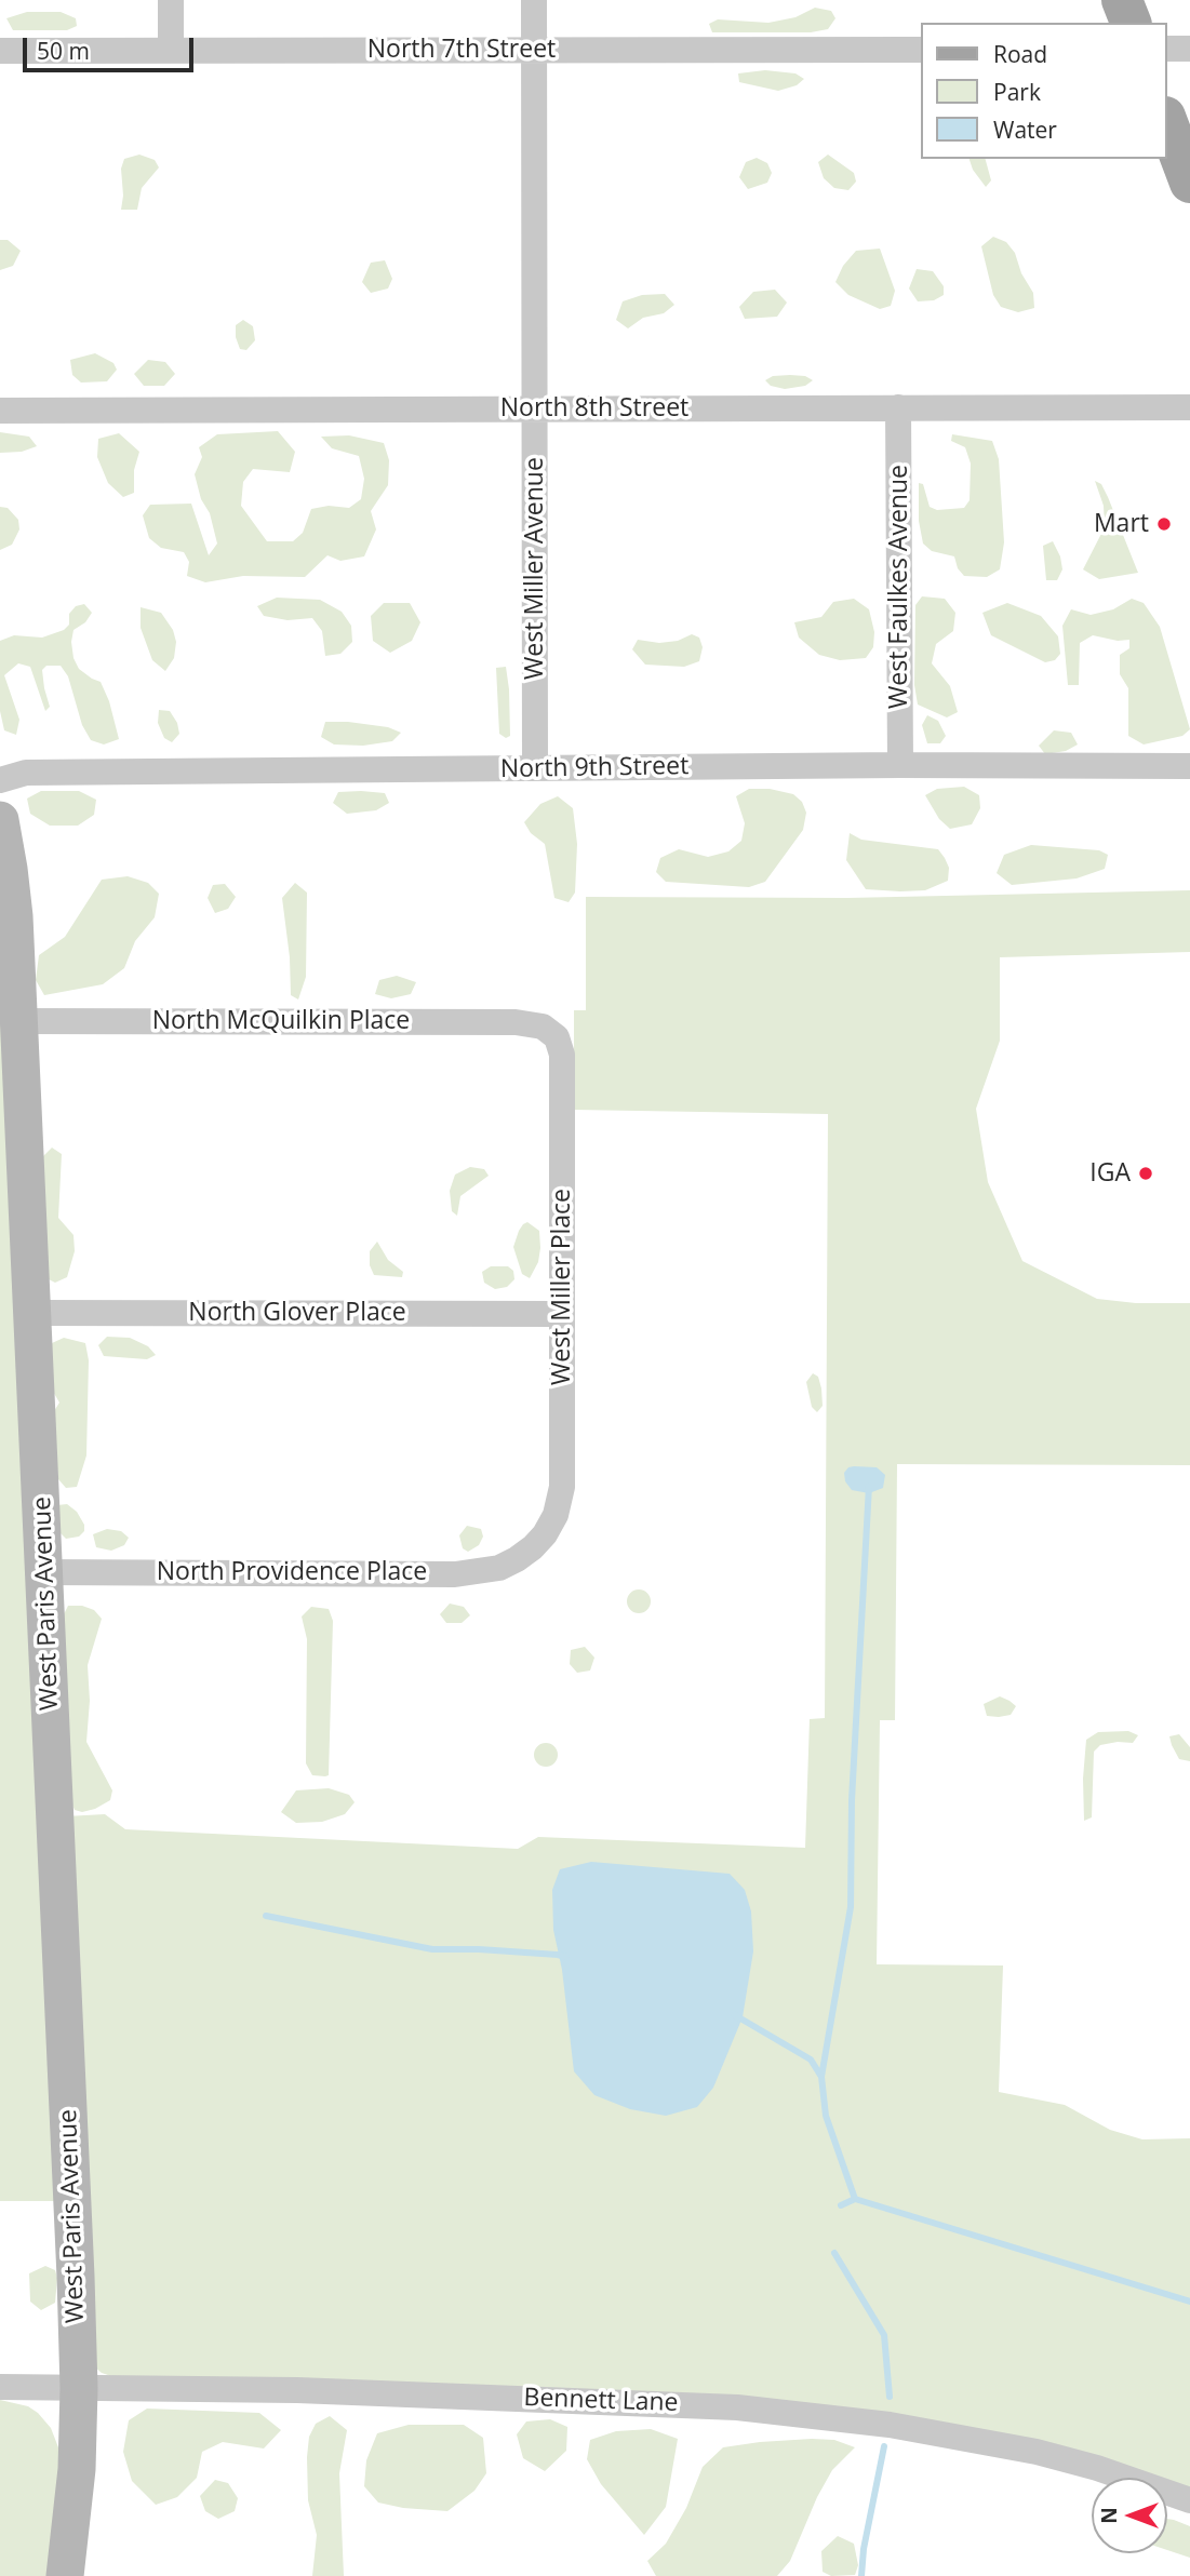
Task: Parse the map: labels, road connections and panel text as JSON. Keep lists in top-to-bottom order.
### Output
{
  "streets": {
    "main road": ["West Paris Avenue"],
    "street": [
      "North 7th Street",
      "North 8th Street",
      "West Miller Avenue",
      "West Faulkes Avenue",
      "North 9th Street",
      "North McQuilkin Place",
      "West Miller Place",
      "North Glover Place",
      "North Providence Place",
      "Bennett Lane"
    ]
  },
  "crossings": [
    ["North 7th Street", "West Miller Avenue"],
    ["North 8th Street", "West Miller Avenue"],
    ["North 8th Street", "West Faulkes Avenue"],
    ["West Miller Avenue", "North 9th Street"],
    ["West Faulkes Avenue", "North 9th Street"],
    ["North McQuilkin Place", "West Miller Place"],
    ["North McQuilkin Place", "West Paris Avenue"],
    ["West Miller Place", "North Glover Place"],
    ["West Miller Place", "North Providence Place"],
    ["North Glover Place", "West Paris Avenue"],
    ["North Providence Place", "West Paris Avenue"],
    ["West Paris Avenue", "Bennett Lane"]
  ],
  "places": ["Mart", "IGA"],
  "legend": ["Road", "Park", "Water"],
  "scale_bar": "50 m",
  "north": "left"
}
